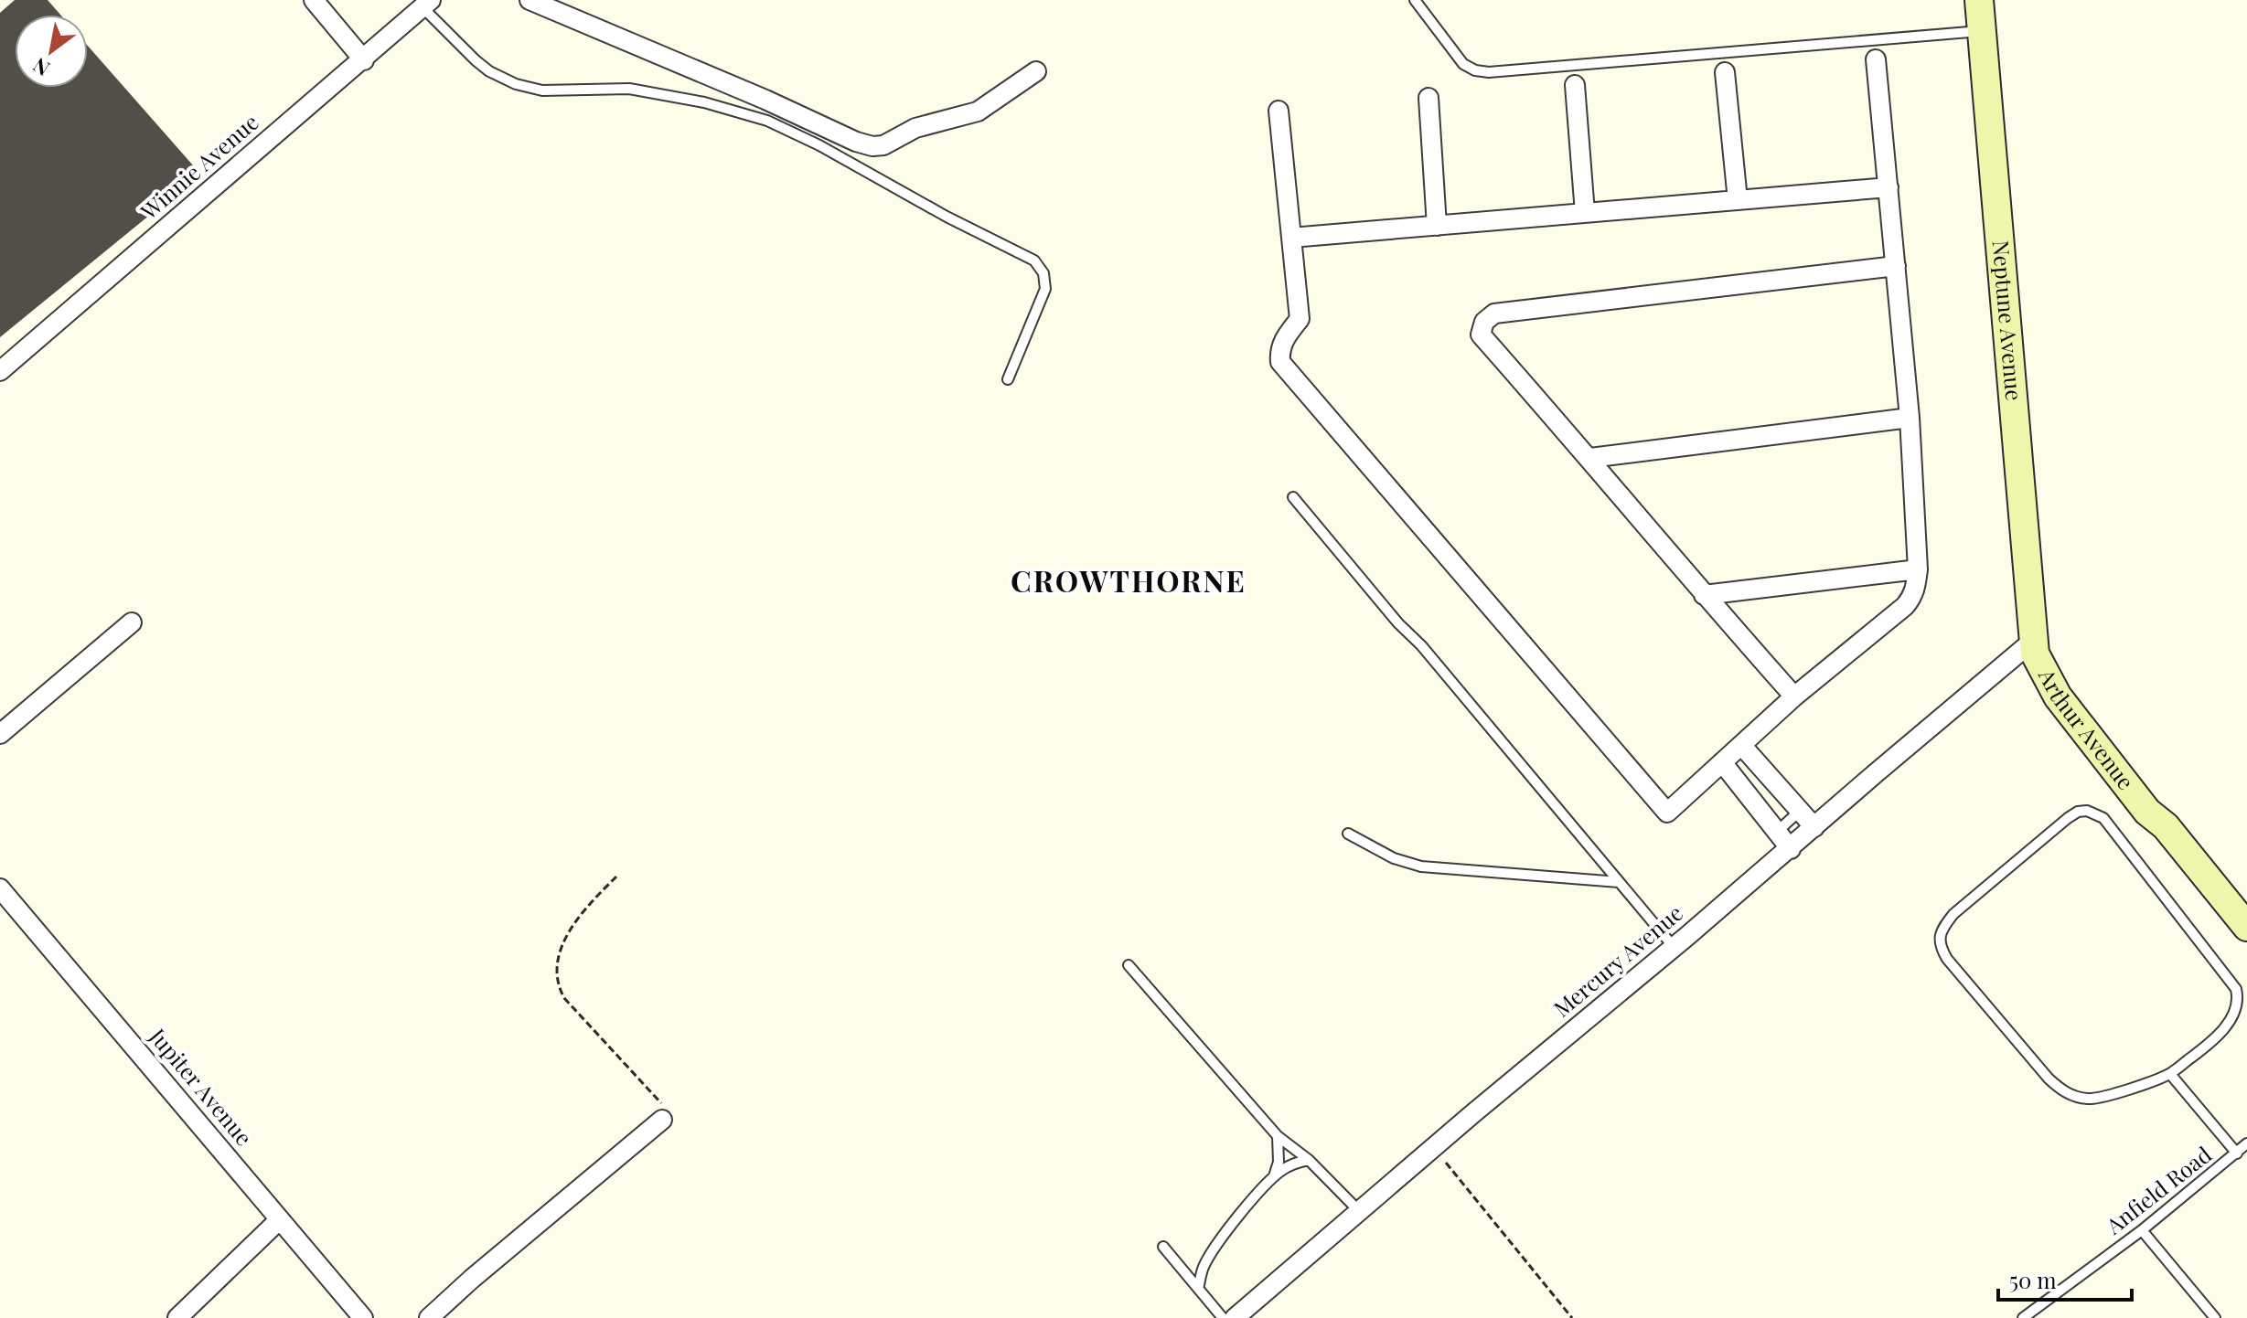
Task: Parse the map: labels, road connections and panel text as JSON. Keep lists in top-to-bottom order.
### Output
{
  "streets": {
    "main road": ["Neptune Avenue", "Arthur Avenue"],
    "street": ["Winnie Avenue", "Mercury Avenue", "Jupiter Avenue"],
    "lane": ["Anfield Road"]
  },
  "crossings": [
    ["Neptune Avenue", "Arthur Avenue"],
    ["Neptune Avenue", "Mercury Avenue"],
    ["Arthur Avenue", "Mercury Avenue"]
  ],
  "districts": ["CROWTHORNE"],
  "scale_bar": "50 m",
  "north": "bottom left"
}
